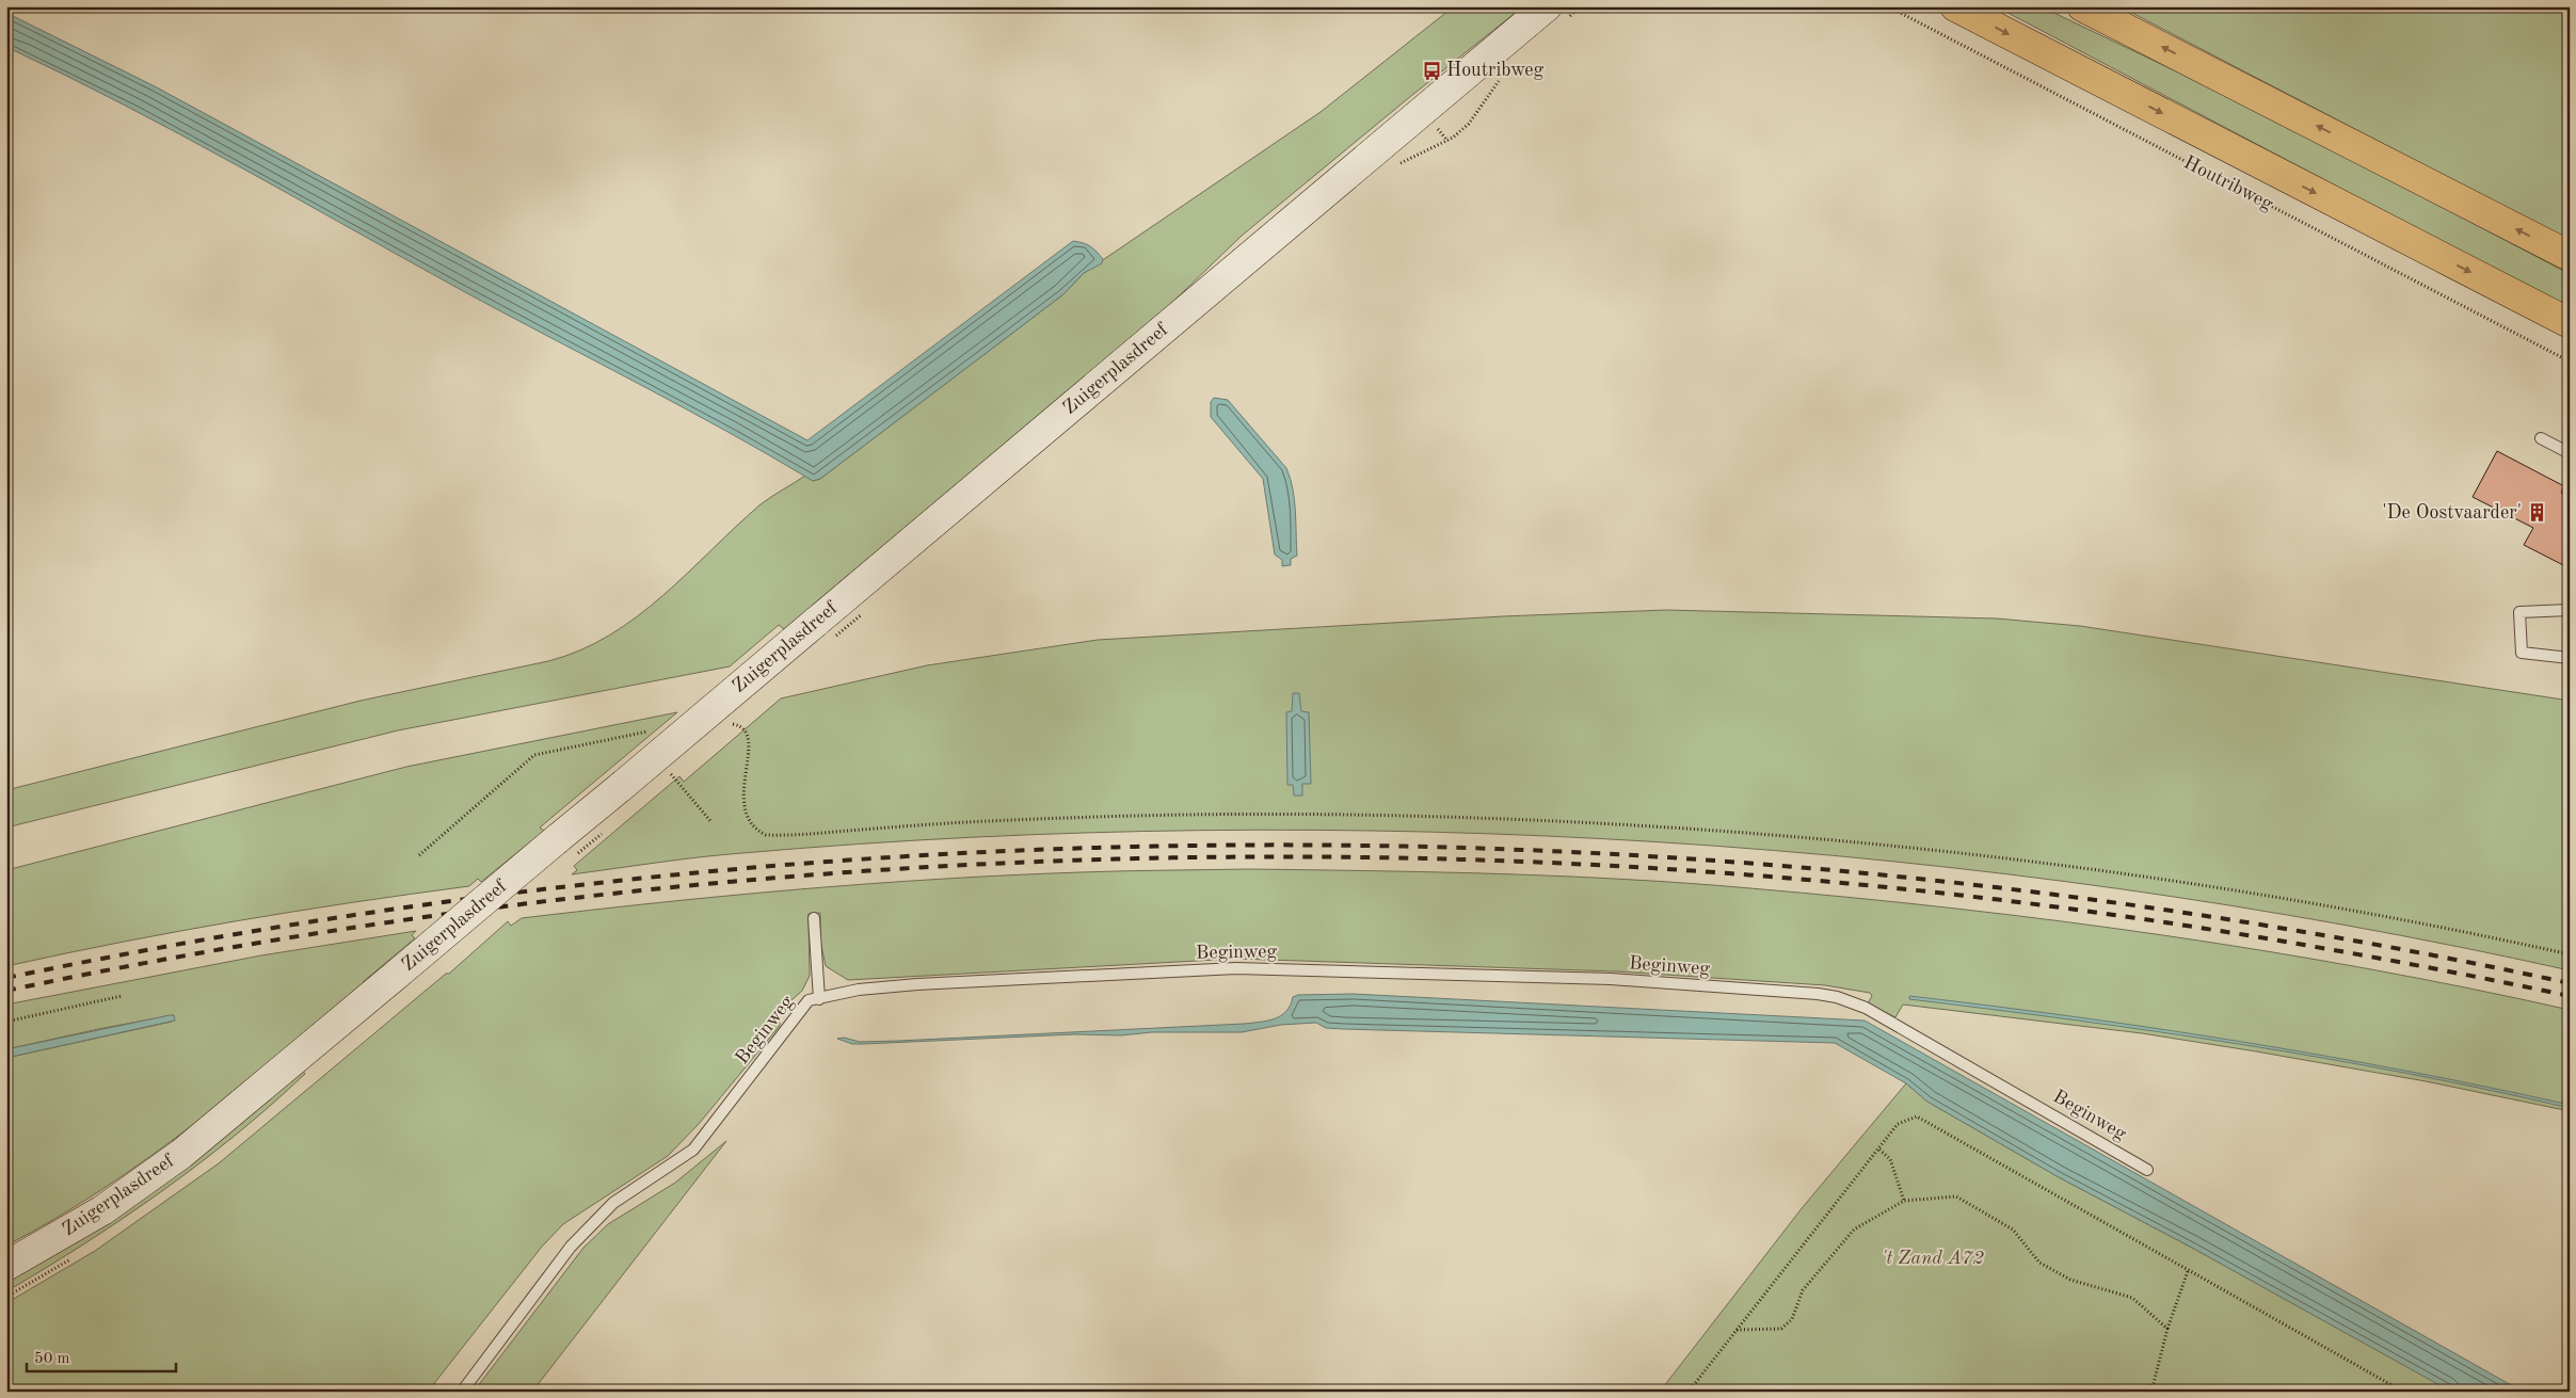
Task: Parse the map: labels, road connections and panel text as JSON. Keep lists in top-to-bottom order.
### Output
{
  "streets": {
    "main road": ["Houtribweg", "Zuigerplasdreef"],
    "lane": ["Beginweg"]
  },
  "parks": ["'t Zand A72"],
  "places": {
    "bus stop": ["Houtribweg"],
    "building": ["'De Oostvaarder'"]
  },
  "scale_bar": "50 m"
}
